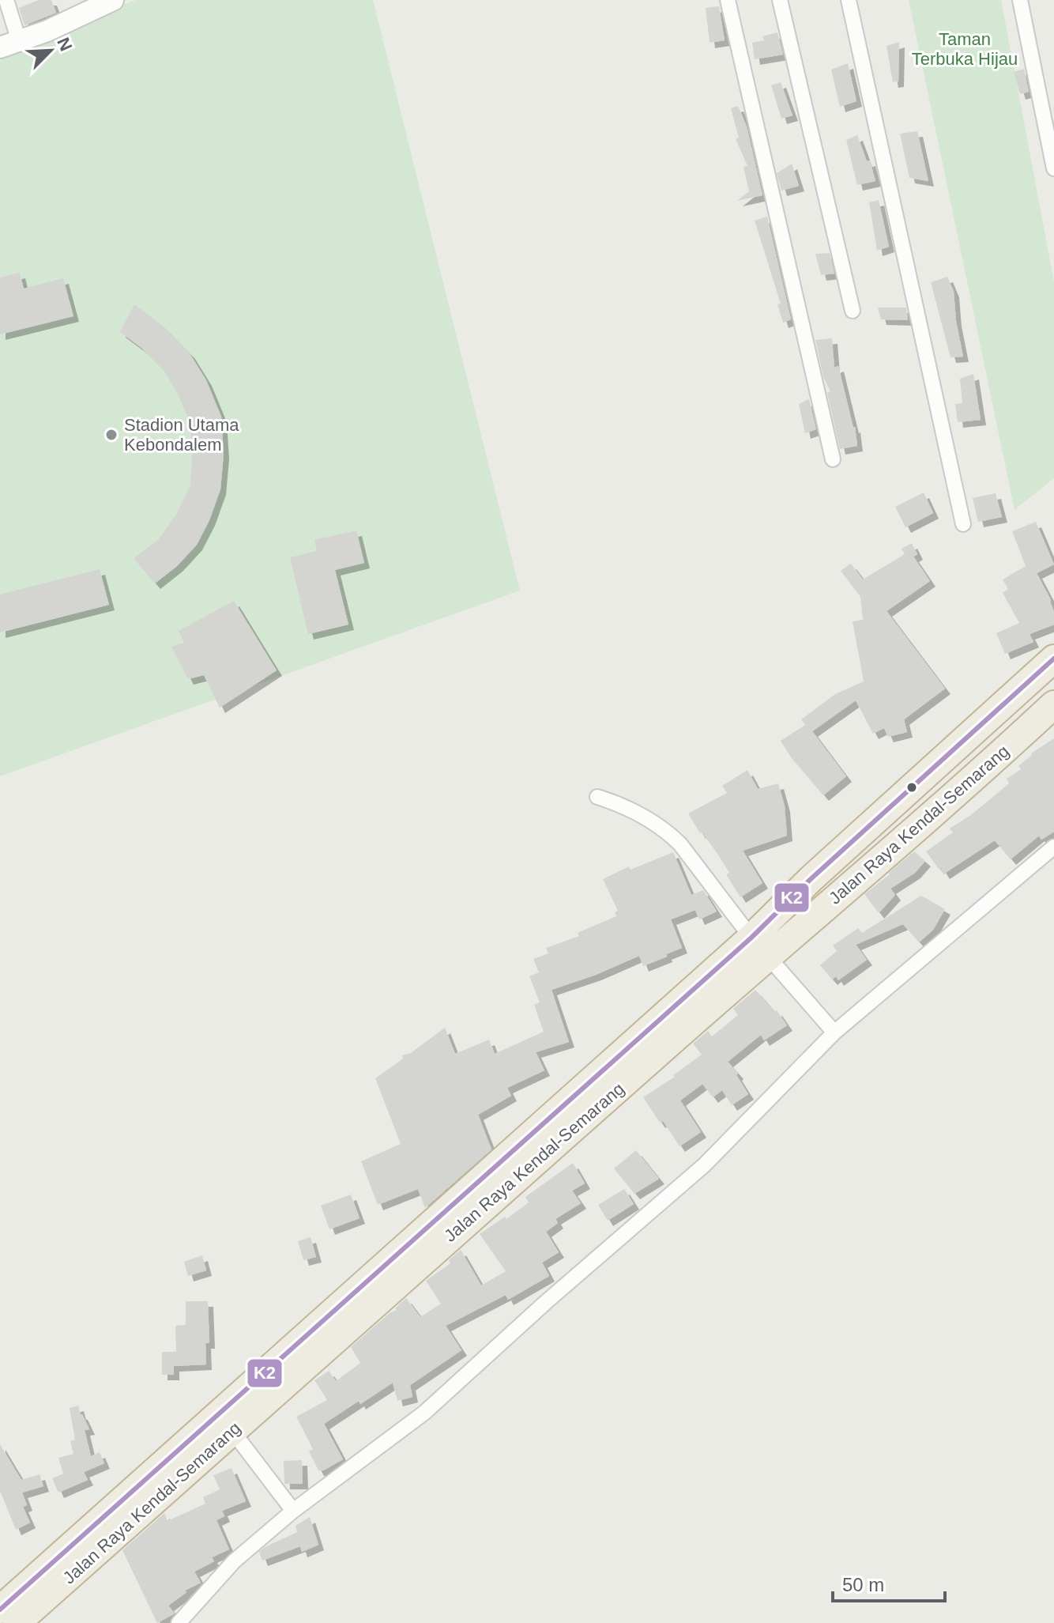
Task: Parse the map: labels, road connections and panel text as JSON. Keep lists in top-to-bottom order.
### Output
{
  "streets": {
    "highway": ["Jalan Raya Kendal-Semarang"]
  },
  "parks": ["Taman Terbuka Hijau"],
  "places": ["Stadion Utama Kebondalem"],
  "lines": ["transit line K2"],
  "scale_bar": "50 m",
  "north": "top right"
}
